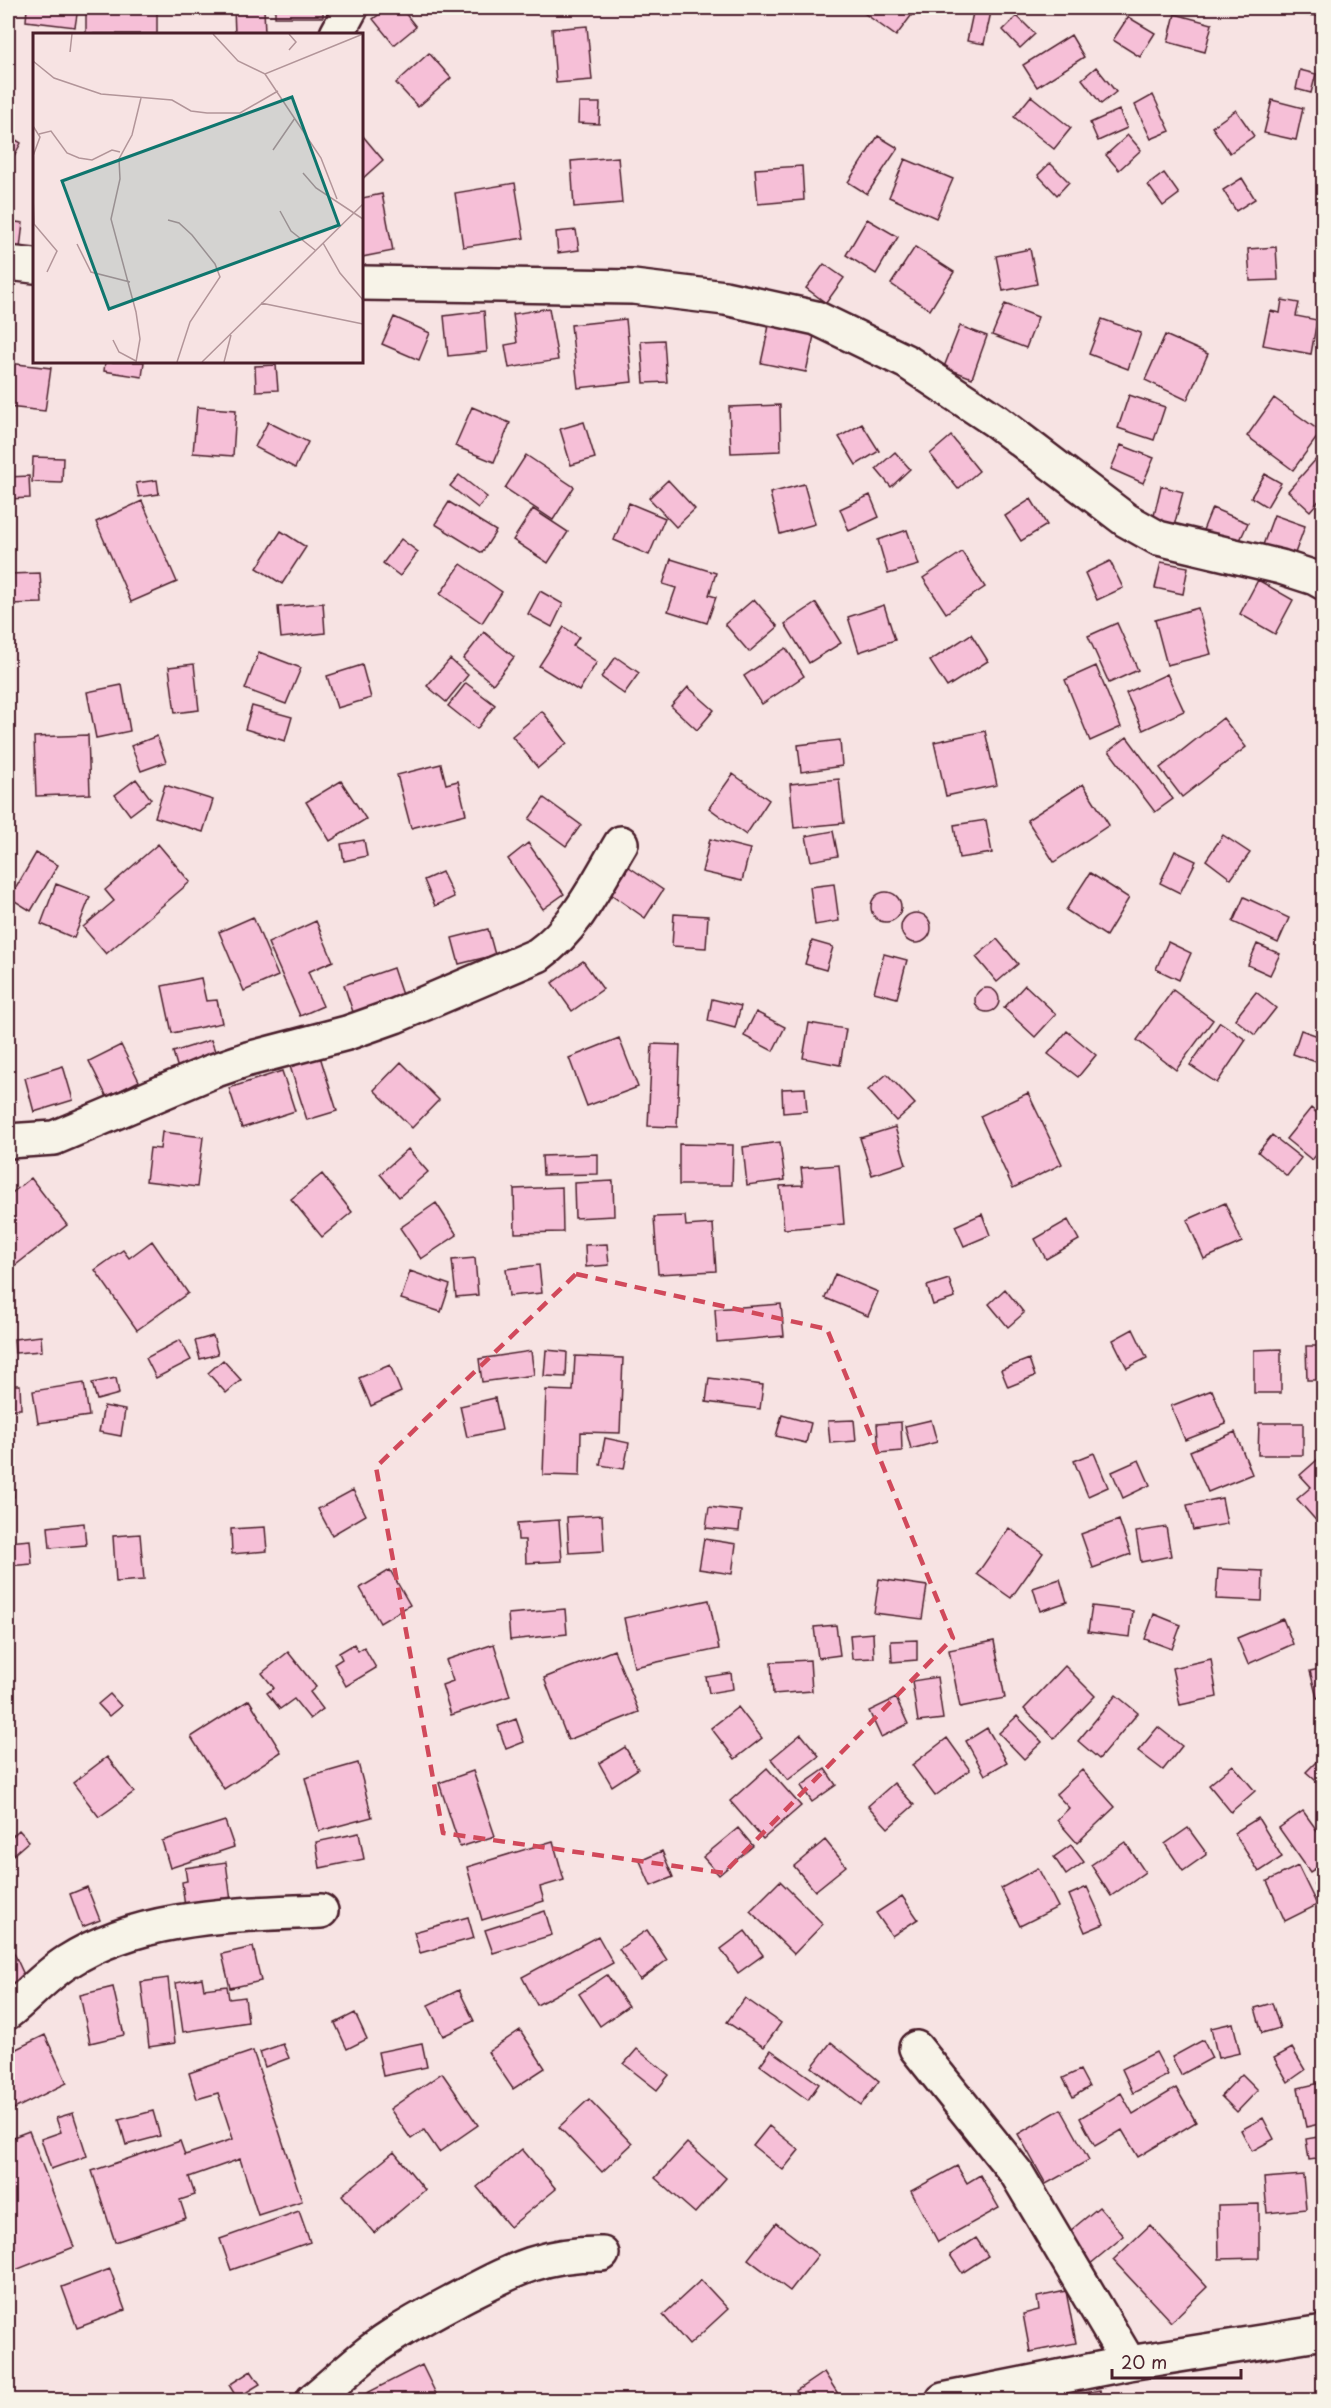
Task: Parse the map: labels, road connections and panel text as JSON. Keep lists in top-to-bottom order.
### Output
{
  "scale_bar": "20 m"
}
